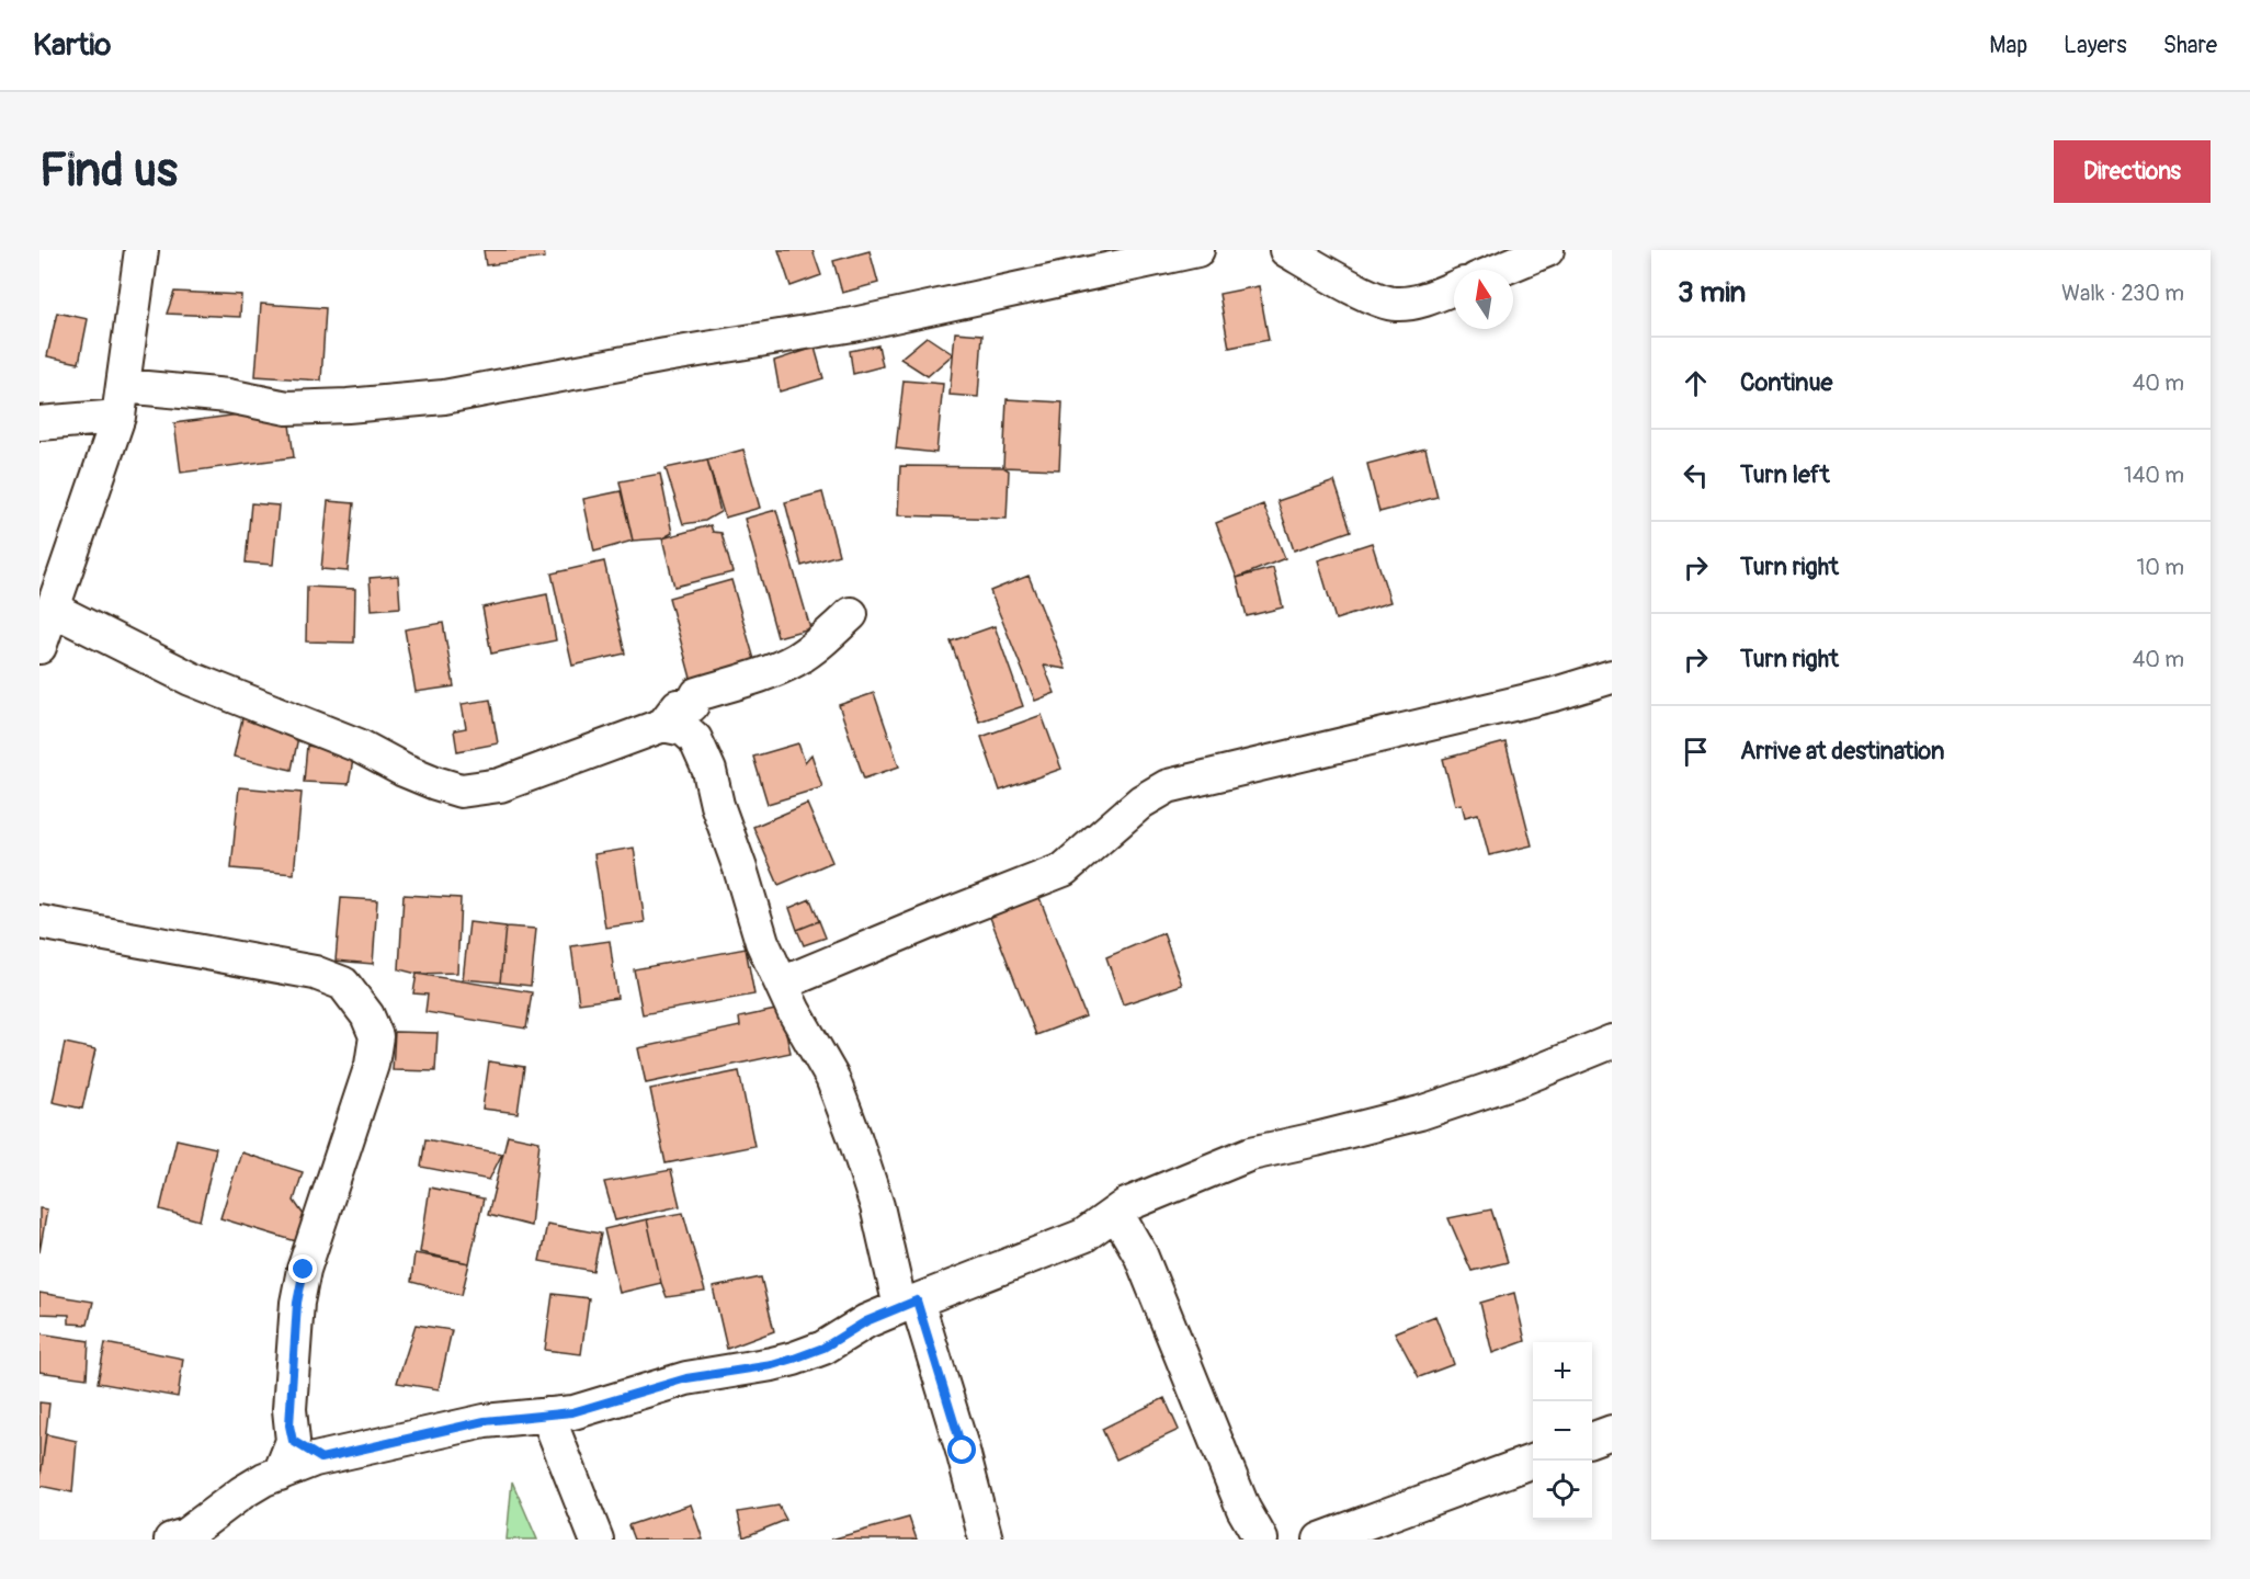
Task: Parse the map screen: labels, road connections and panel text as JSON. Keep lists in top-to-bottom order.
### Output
{
  "north": "top",
  "page": {
    "header": "Kartio",
    "nav": ["Map", "Layers", "Share"],
    "buttons": "Directions",
    "title": "Find us",
    "heading": ["3 min", "Walk · 230 m"],
    "list": [
      ["Continue", "40 m"],
      ["Turn left", "140 m"],
      ["Turn right", "10 m"],
      ["Turn right", "40 m"],
      "Arrive at destination"
    ],
    "map_buttons": ["+", "−"]
  }
}
